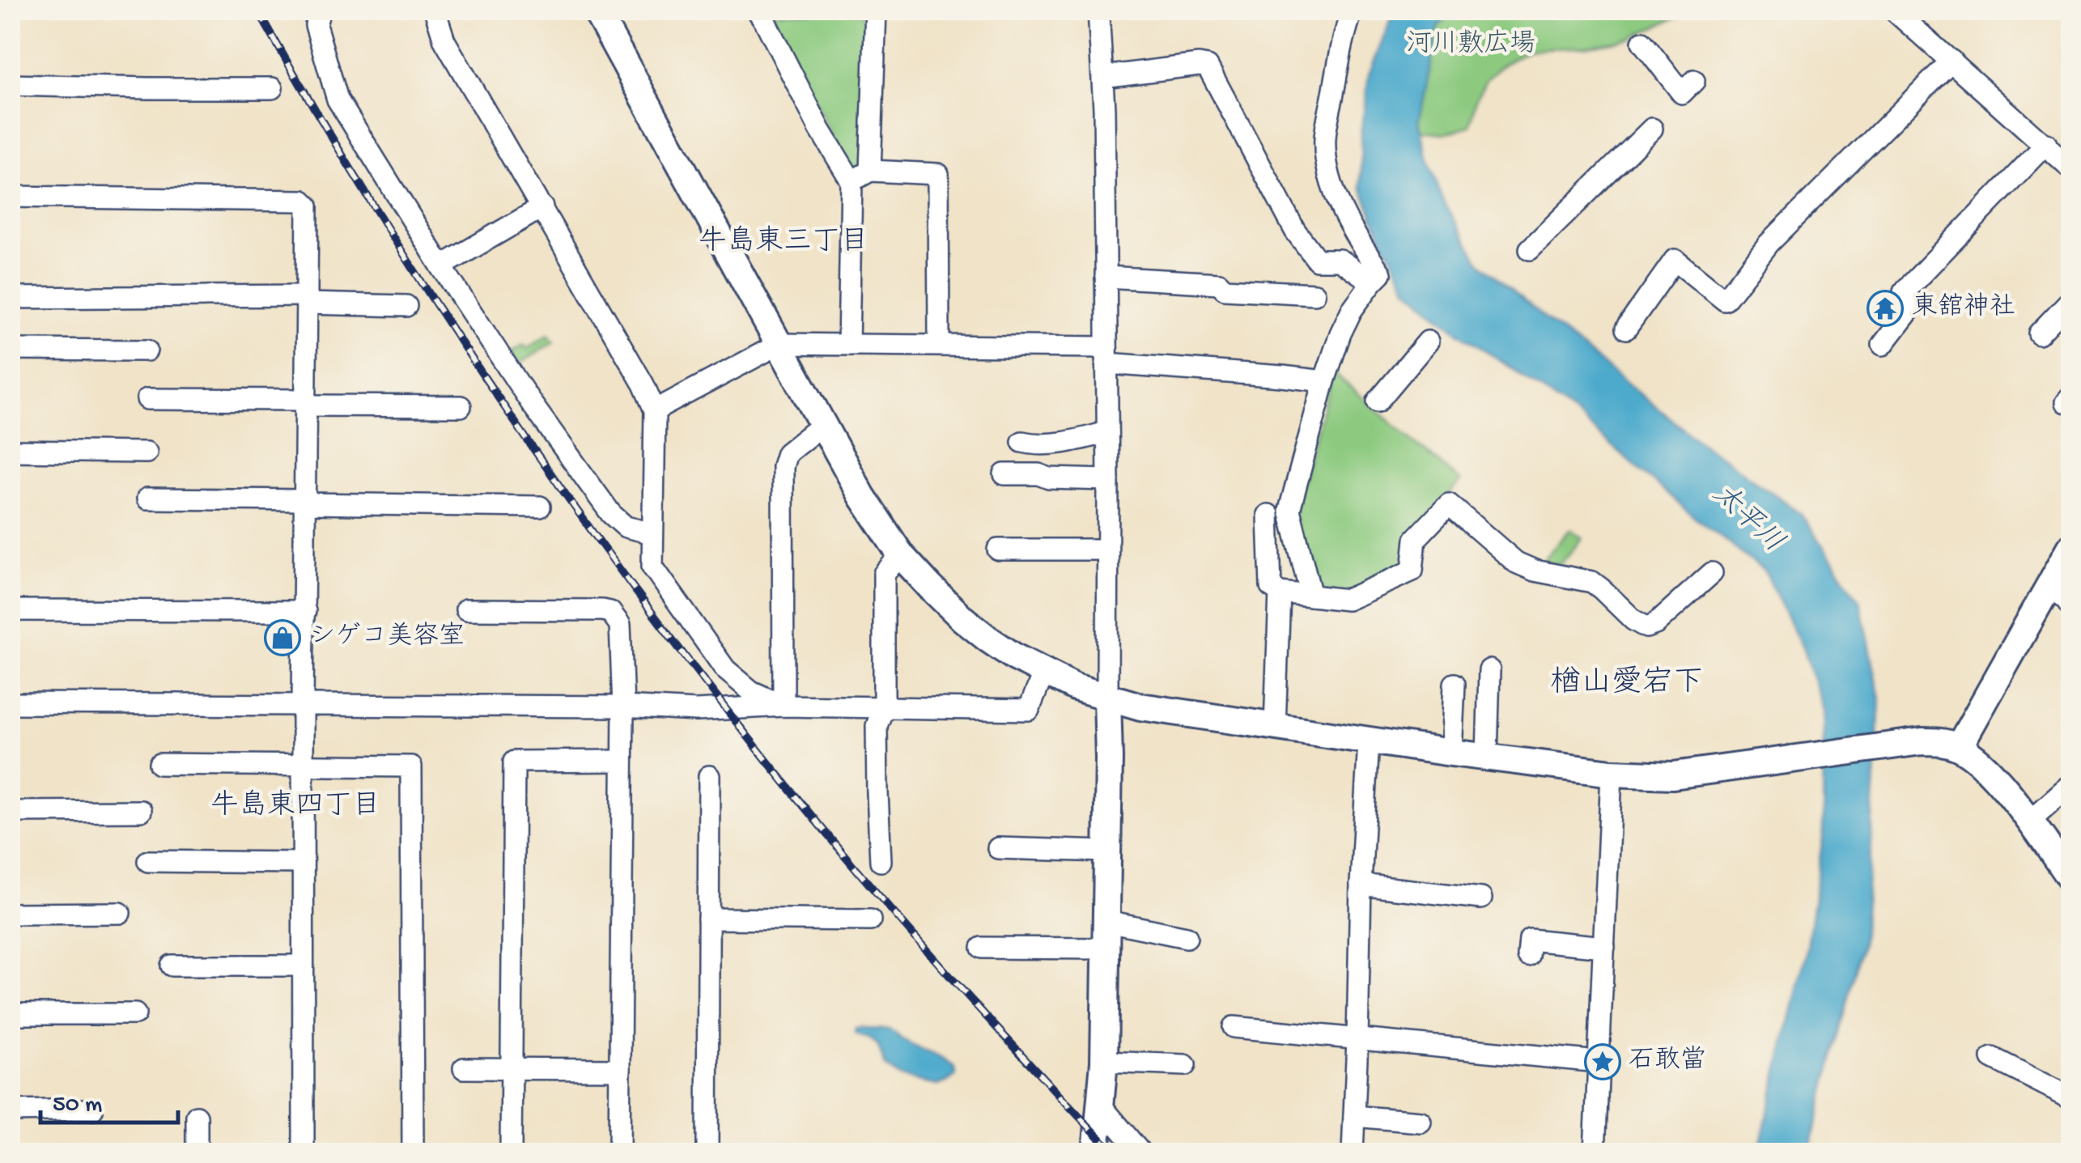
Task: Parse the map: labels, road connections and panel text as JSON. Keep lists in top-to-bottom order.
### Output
{
  "districts": ["牛島東三丁目", "楢山愛宕下", "牛島東四丁目"],
  "water": ["太平川"],
  "parks": ["河川敷広場"],
  "places": {
    "temple": ["東舘神社"],
    "shop": ["シゲコ美容室"],
    "place": ["石敢當"]
  },
  "scale_bar": "50 m"
}
